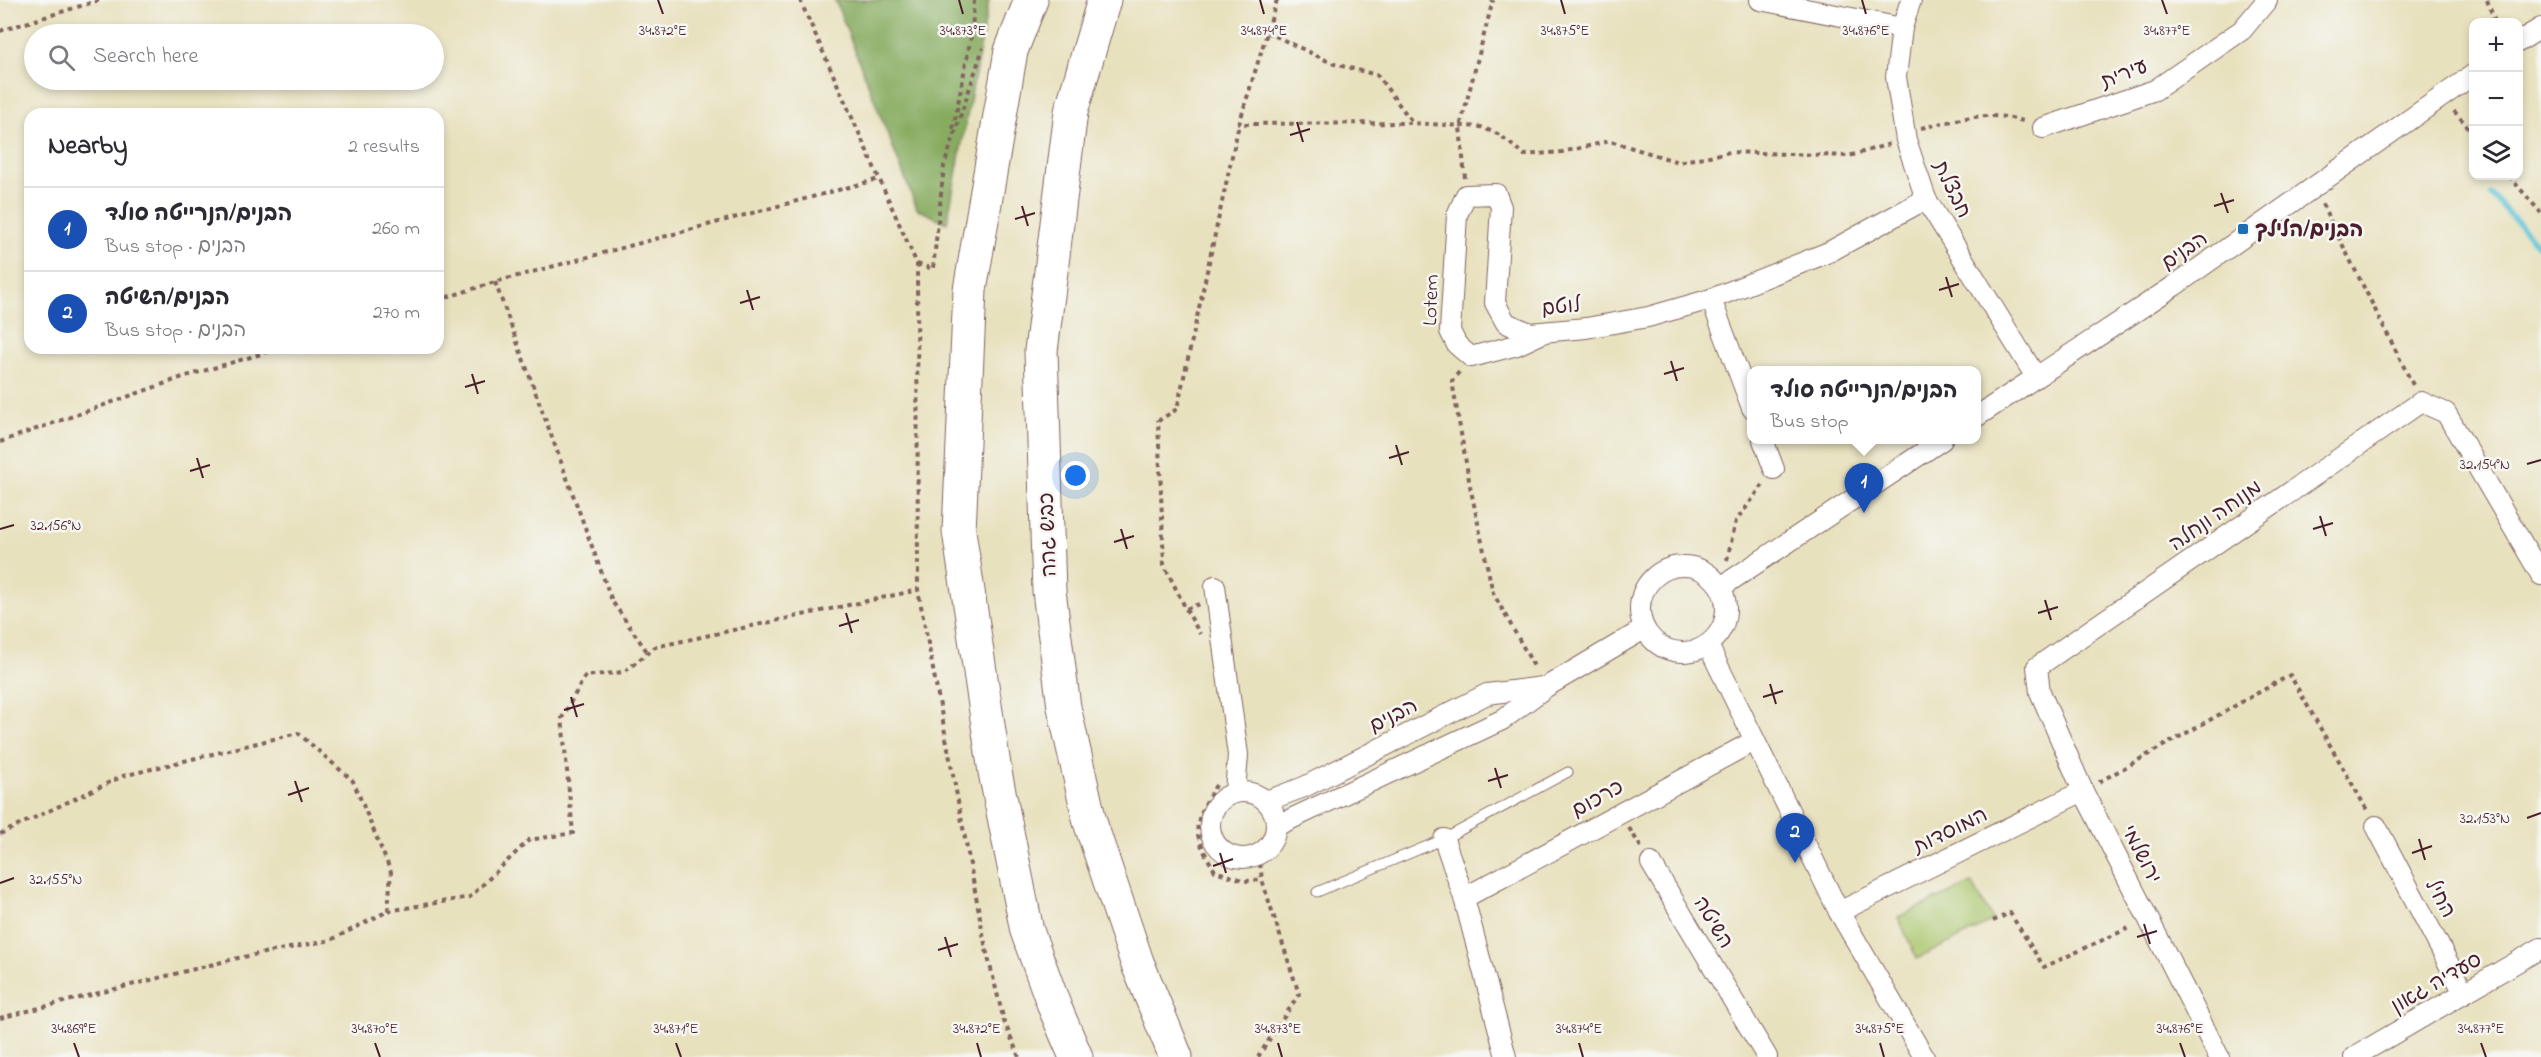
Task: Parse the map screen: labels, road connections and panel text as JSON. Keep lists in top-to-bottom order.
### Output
{
  "streets": {
    "highway": ["כביש גהה"],
    "street": [
      "עירית",
      "חבצלת",
      "הבנים",
      "Lotem",
      "לוטם",
      "מנוחה ונחלה",
      "כרכום",
      "המוסדות",
      "ירושלמי",
      "החיל",
      "השיטה",
      "סעדיה גאון"
    ]
  },
  "crossings": [
    ["חבצלת", "הבנים"],
    ["חבצלת", "לוטם"],
    ["Lotem", "לוטם"],
    ["מנוחה ונחלה", "ירושלמי"],
    ["המוסדות", "ירושלמי"],
    ["החיל", "סעדיה גאון"]
  ],
  "places": {
    "transit": ["הבנים/הלילך"]
  },
  "page": {
    "map_buttons": ["+", "−"],
    "search": "Search here",
    "heading": ["Nearby", "2 results"],
    "list": [
      {
        "mark": "1",
        "name": "הבנים/הנרייטה סולד",
        "note": "Bus stop · הבנים",
        "value": "260 m"
      },
      {
        "mark": "2",
        "name": "הבנים/השיטה",
        "note": "Bus stop · הבנים",
        "value": "270 m"
      }
    ],
    "popup": ["הבנים/הנרייטה סולד", "Bus stop"],
    "pins": ["1", "2"]
  },
  "coordinates": [
    "34.872°E",
    "34.873°E",
    "34.874°E",
    "34.875°E",
    "34.876°E",
    "34.877°E",
    "32.154°N",
    "32.156°N",
    "32.153°N",
    "32.155°N",
    "34.869°E",
    "34.870°E",
    "34.871°E"
  ]
}
